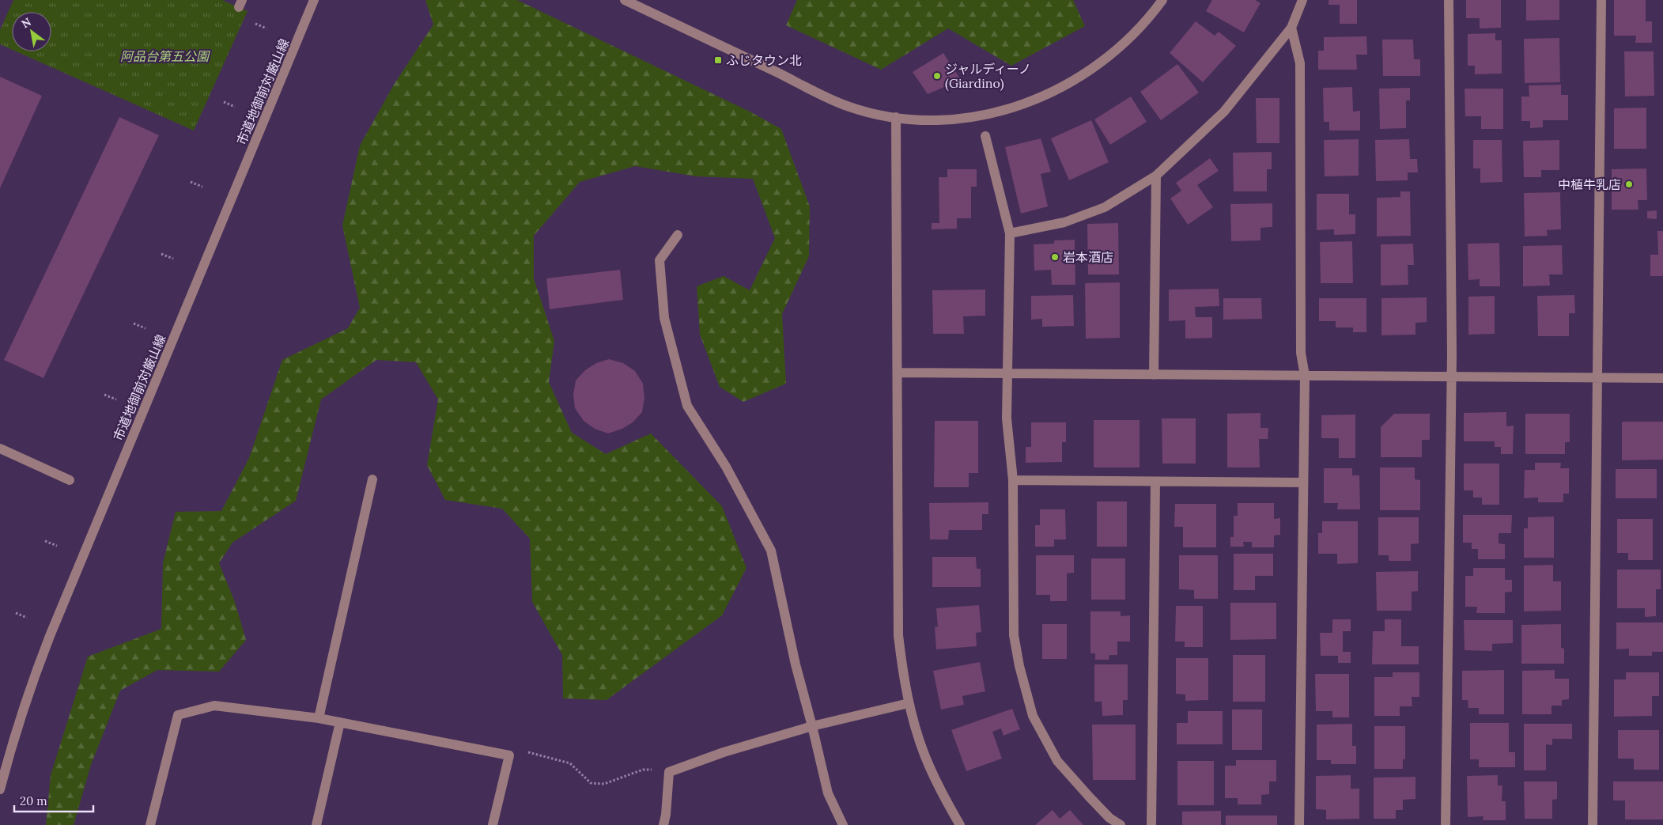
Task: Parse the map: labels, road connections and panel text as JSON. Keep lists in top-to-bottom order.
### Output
{
  "streets": {
    "street": ["市道地御前対厳山線"]
  },
  "parks": ["阿品台第五公園"],
  "places": {
    "transit": ["ふじタウン北"],
    "other": ["ジャルディーノ (Giardino)", "中植牛乳店", "岩本酒店"]
  },
  "scale_bar": "20 m",
  "north": "top left"
}
